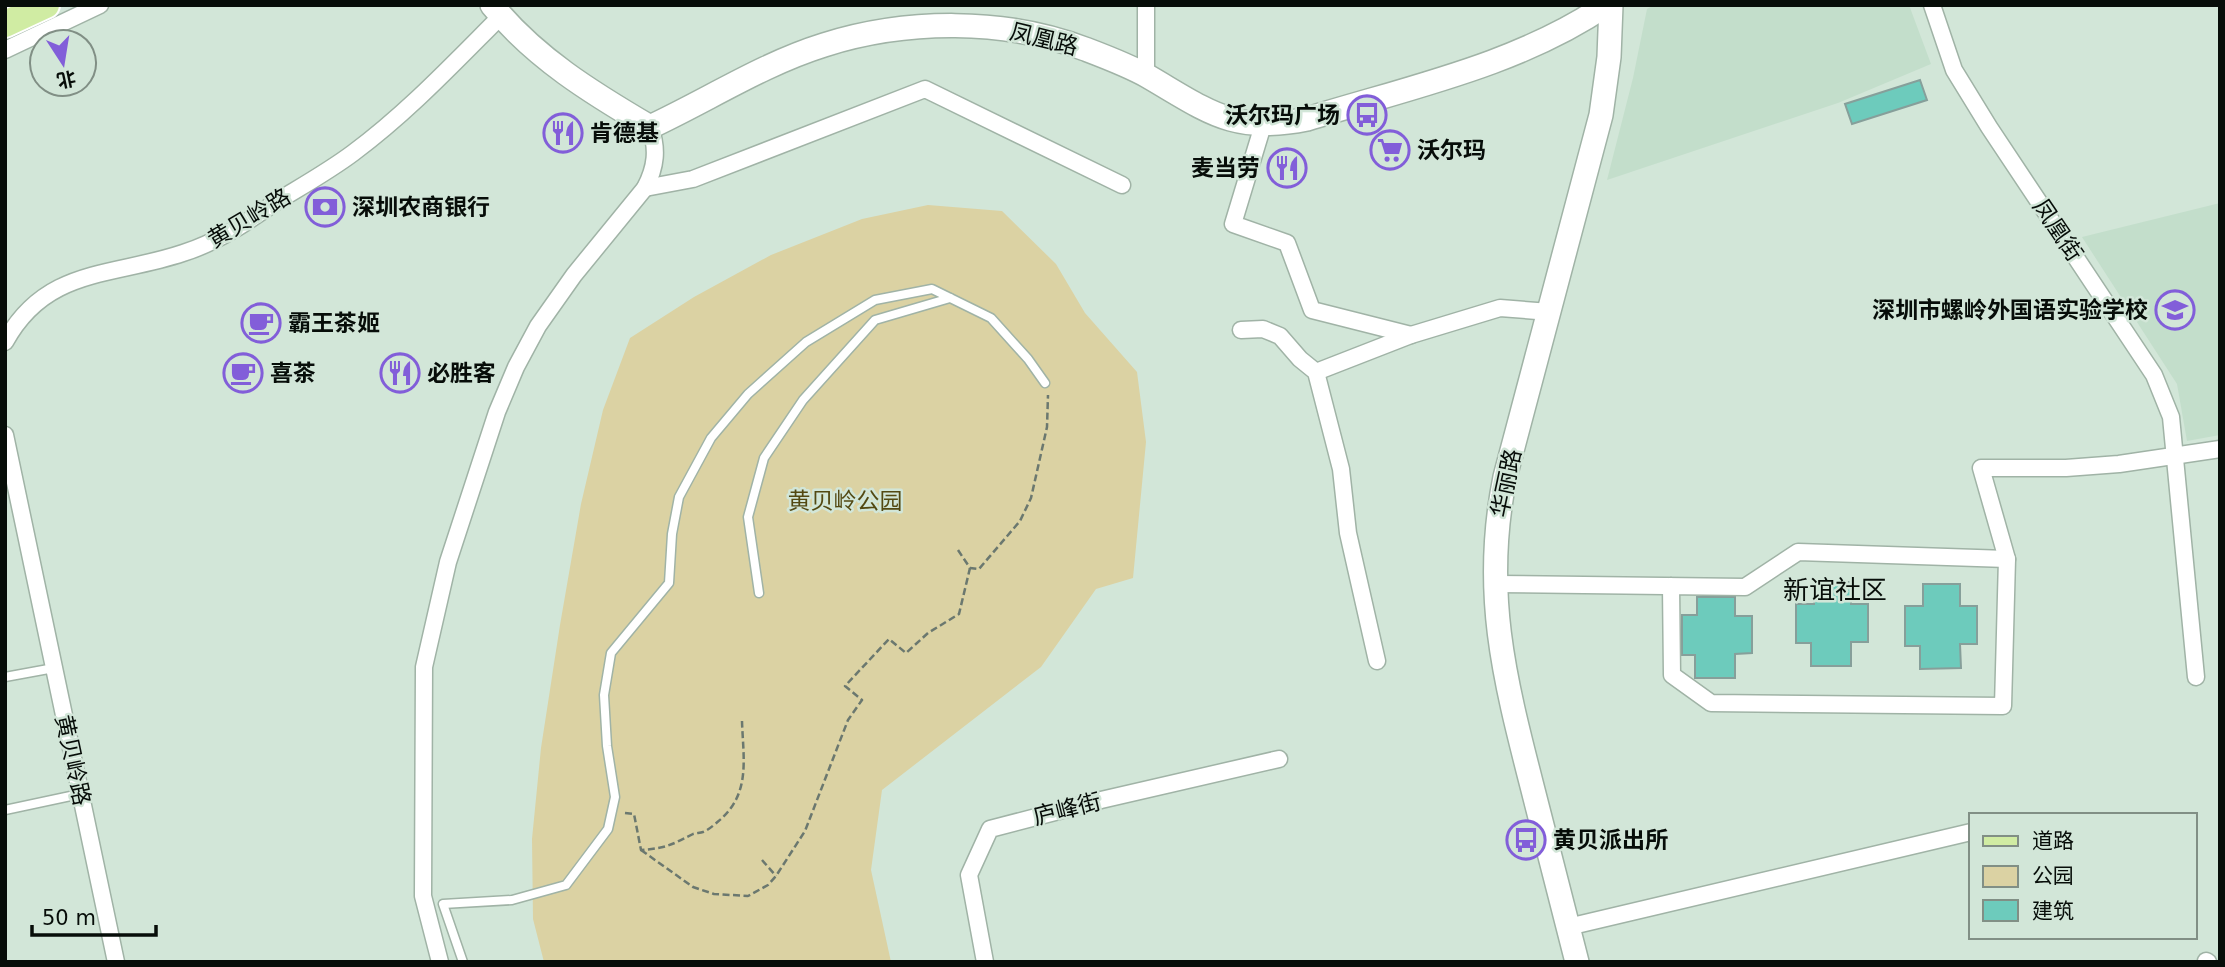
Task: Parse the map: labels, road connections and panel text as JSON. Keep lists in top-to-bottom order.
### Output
{
  "streets": {
    "street": [
      "凤凰路",
      "黄贝岭路",
      "凤凰街",
      "华丽路",
      "庐峰街"
    ]
  },
  "crossings": [
    ["凤凰路", "华丽路"]
  ],
  "districts": ["新谊社区"],
  "parks": ["黄贝岭公园"],
  "places": {
    "bus stop": ["沃尔玛广场", "黄贝派出所"],
    "restaurant": ["肯德基", "麦当劳", "必胜客"],
    "supermarket": ["沃尔玛"],
    "bank": ["深圳农商银行"],
    "school or university": ["深圳市螺岭外国语实验学校"],
    "cafe": ["霸王茶姬", "喜茶"]
  },
  "legend": ["道路", "公园", "建筑"],
  "scale_bar": "50 m",
  "north": "bottom"
}
